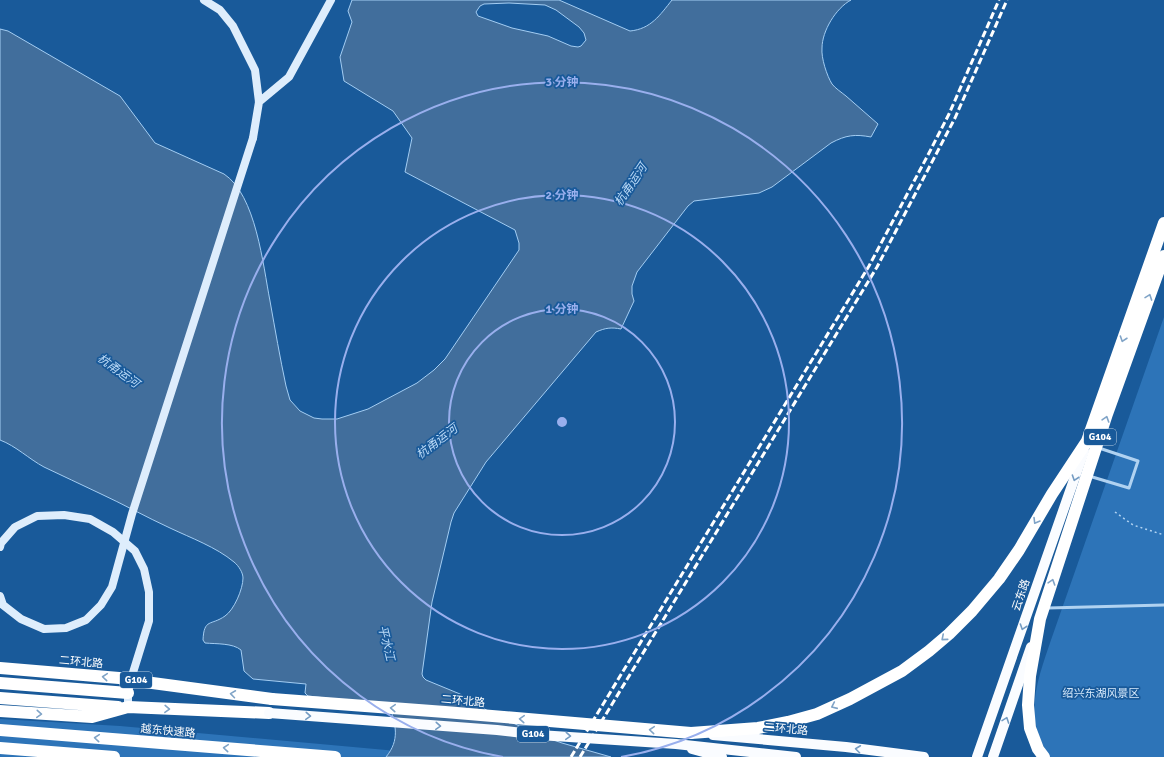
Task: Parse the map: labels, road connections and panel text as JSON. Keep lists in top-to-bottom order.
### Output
{
  "streets": {
    "highway": ["G104", "二环北路", "越东快速路"],
    "main road": ["云东路"]
  },
  "crossings": [
    ["G104", "云东路"]
  ],
  "water": ["杭甬运河", "平水江"],
  "parks": ["绍兴东湖风景区"],
  "rings": ["3 分钟", "2 分钟", "1 分钟"]
}
